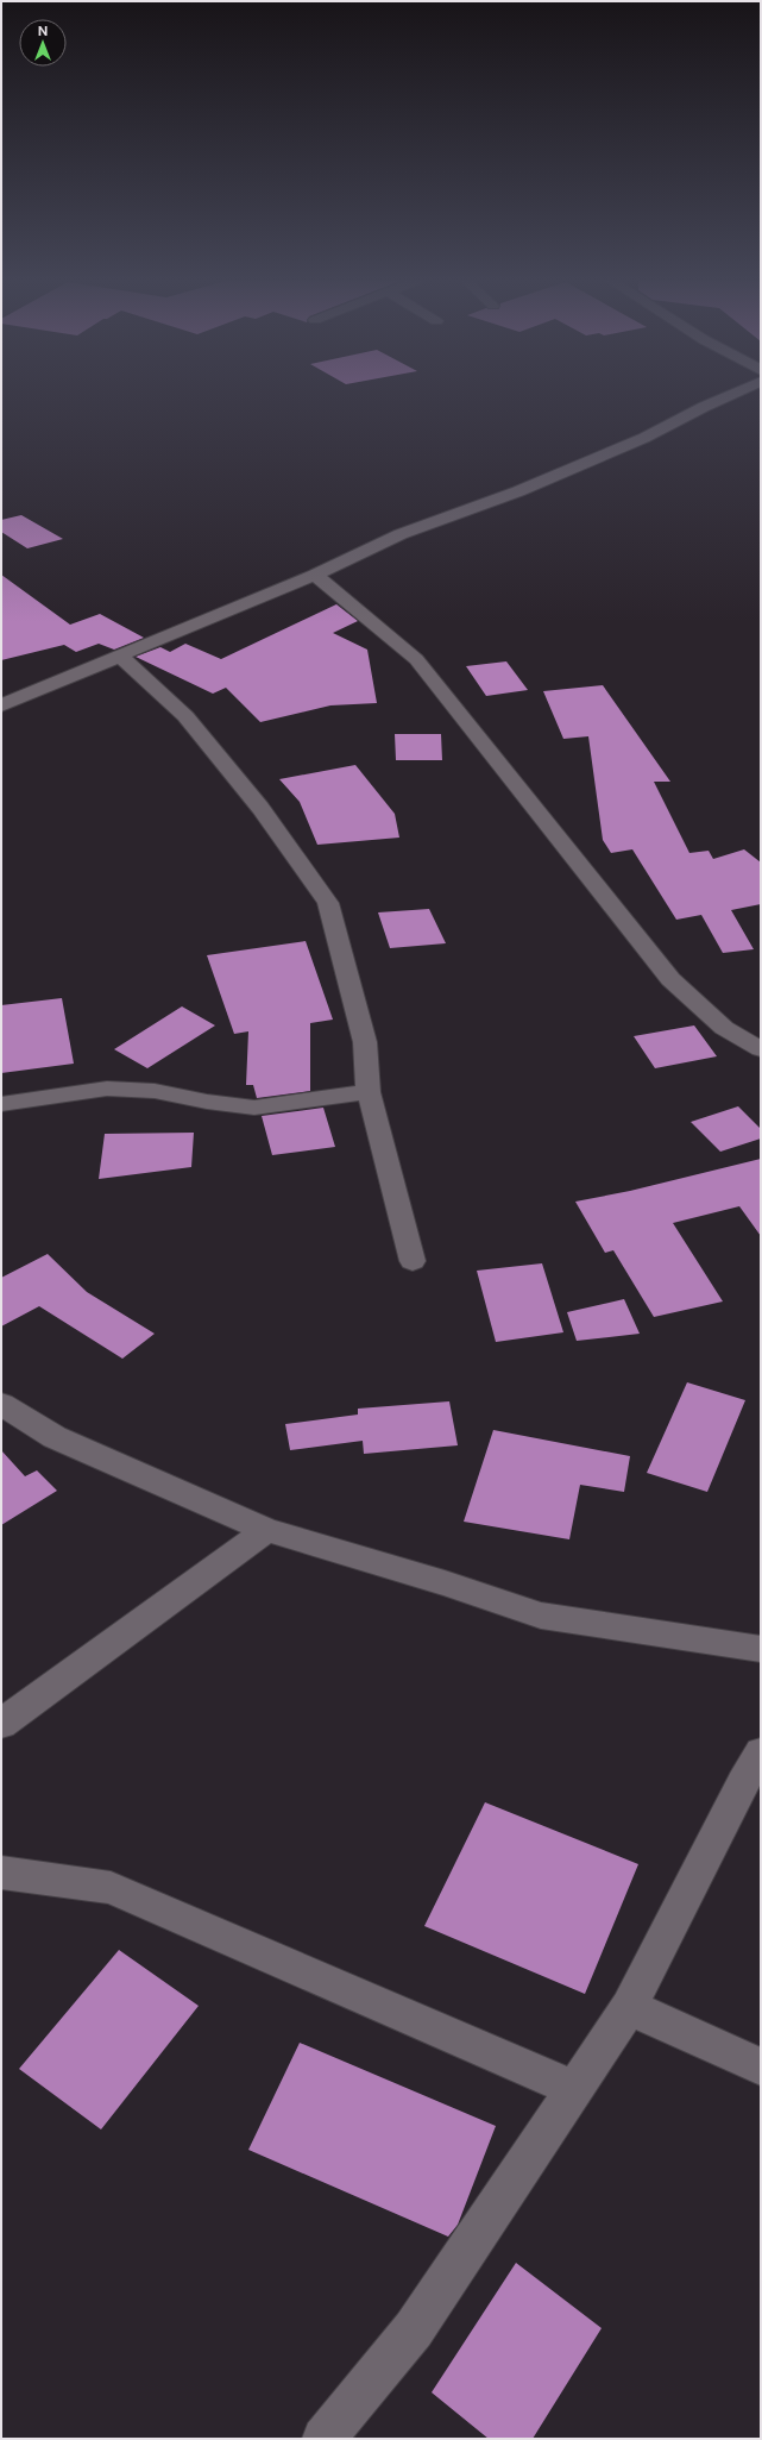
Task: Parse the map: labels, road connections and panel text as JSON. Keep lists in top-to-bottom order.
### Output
{
  "north": "top"
}
